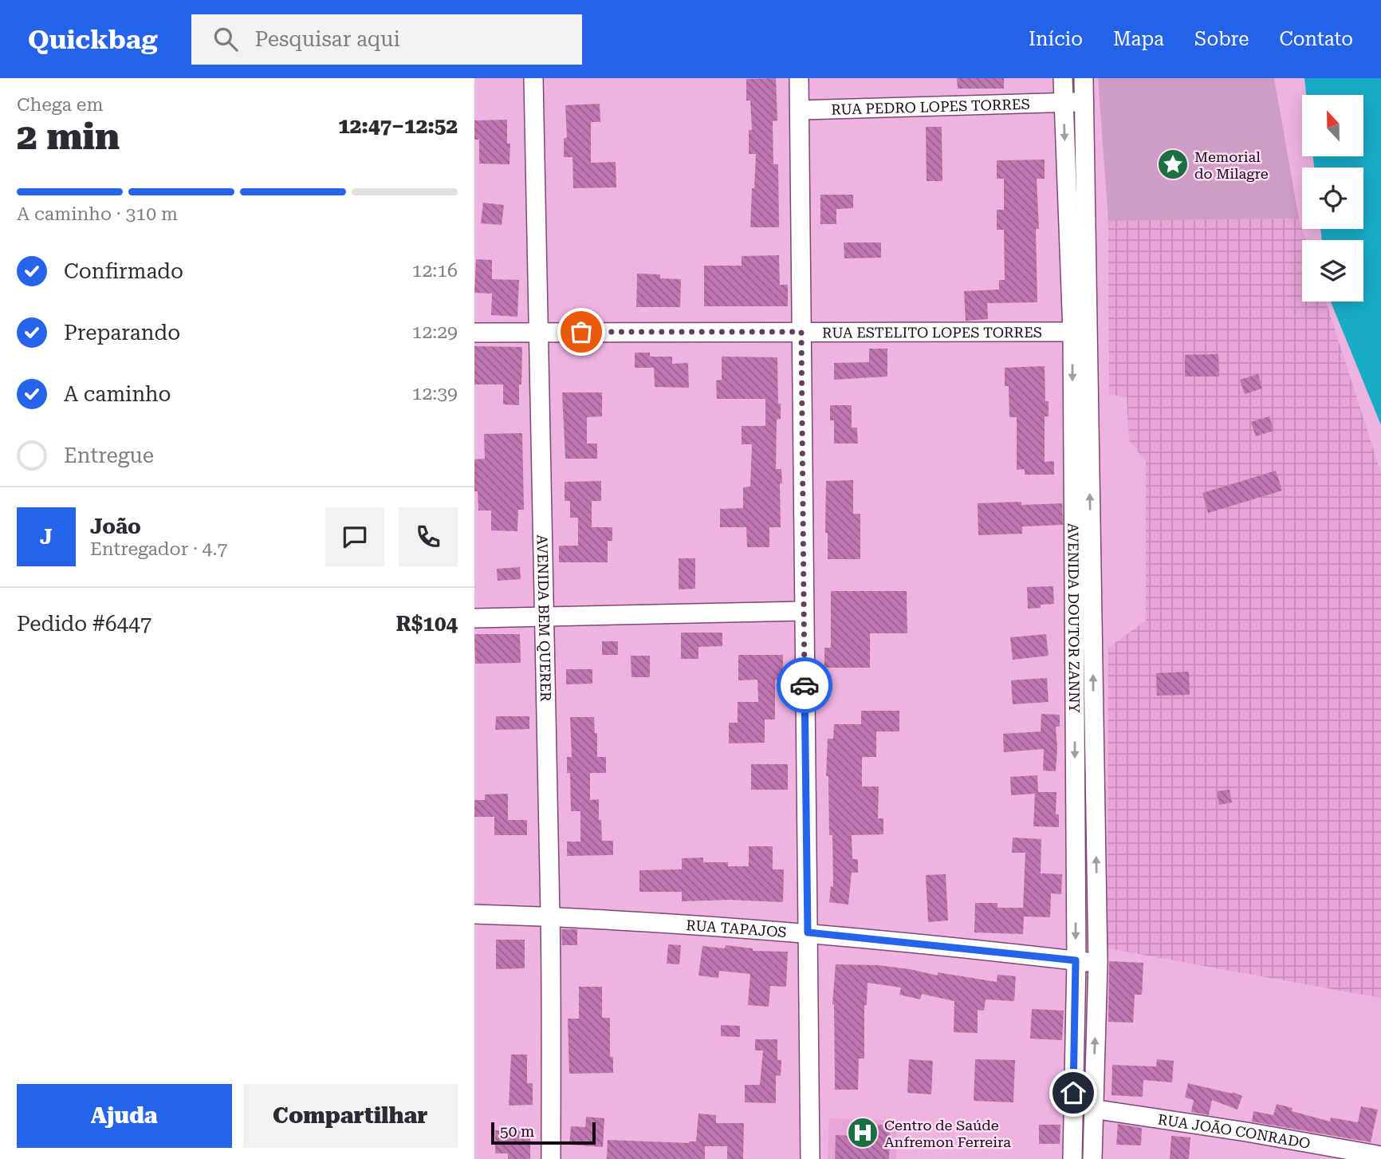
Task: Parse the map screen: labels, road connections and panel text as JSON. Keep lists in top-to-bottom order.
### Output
{
  "streets": {
    "street": [
      "RUA PEDRO LOPES TORRES",
      "RUA ESTELITO LOPES TORRES",
      "AVENIDA BEM QUERER",
      "AVENIDA DOUTOR ZANNY",
      "RUA TAPAJOS",
      "RUA JOÃO CONRADO"
    ]
  },
  "crossings": [
    ["RUA PEDRO LOPES TORRES", "AVENIDA DOUTOR ZANNY"],
    ["RUA ESTELITO LOPES TORRES", "AVENIDA BEM QUERER"],
    ["RUA ESTELITO LOPES TORRES", "AVENIDA DOUTOR ZANNY"],
    ["AVENIDA BEM QUERER", "RUA TAPAJOS"],
    ["AVENIDA DOUTOR ZANNY", "RUA TAPAJOS"],
    ["AVENIDA DOUTOR ZANNY", "RUA JOÃO CONRADO"]
  ],
  "places": {
    "place": ["Memorial do Milagre"],
    "hospital": ["Centro de Saúde Anfremon Ferreira"]
  },
  "scale_bar": "50 m",
  "north": "top",
  "page": {
    "header": "Quickbag",
    "search": "Pesquisar aqui",
    "nav": [
      "Início",
      "Mapa",
      "Sobre",
      "Contato"
    ],
    "heading": ["2 min", "Chega em", "12:47–12:52"],
    "panel": [
      "João",
      "Entregador · 4.7",
      "Pedido #6447",
      "R$104"
    ],
    "bar": "A caminho · 310 m",
    "list": [
      ["Confirmado", "12:16"],
      ["Preparando", "12:29"],
      ["A caminho", "12:39"],
      "Entregue"
    ],
    "round": "J",
    "buttons": ["Ajuda", "Compartilhar"],
    "scale": "50 m"
  }
}
